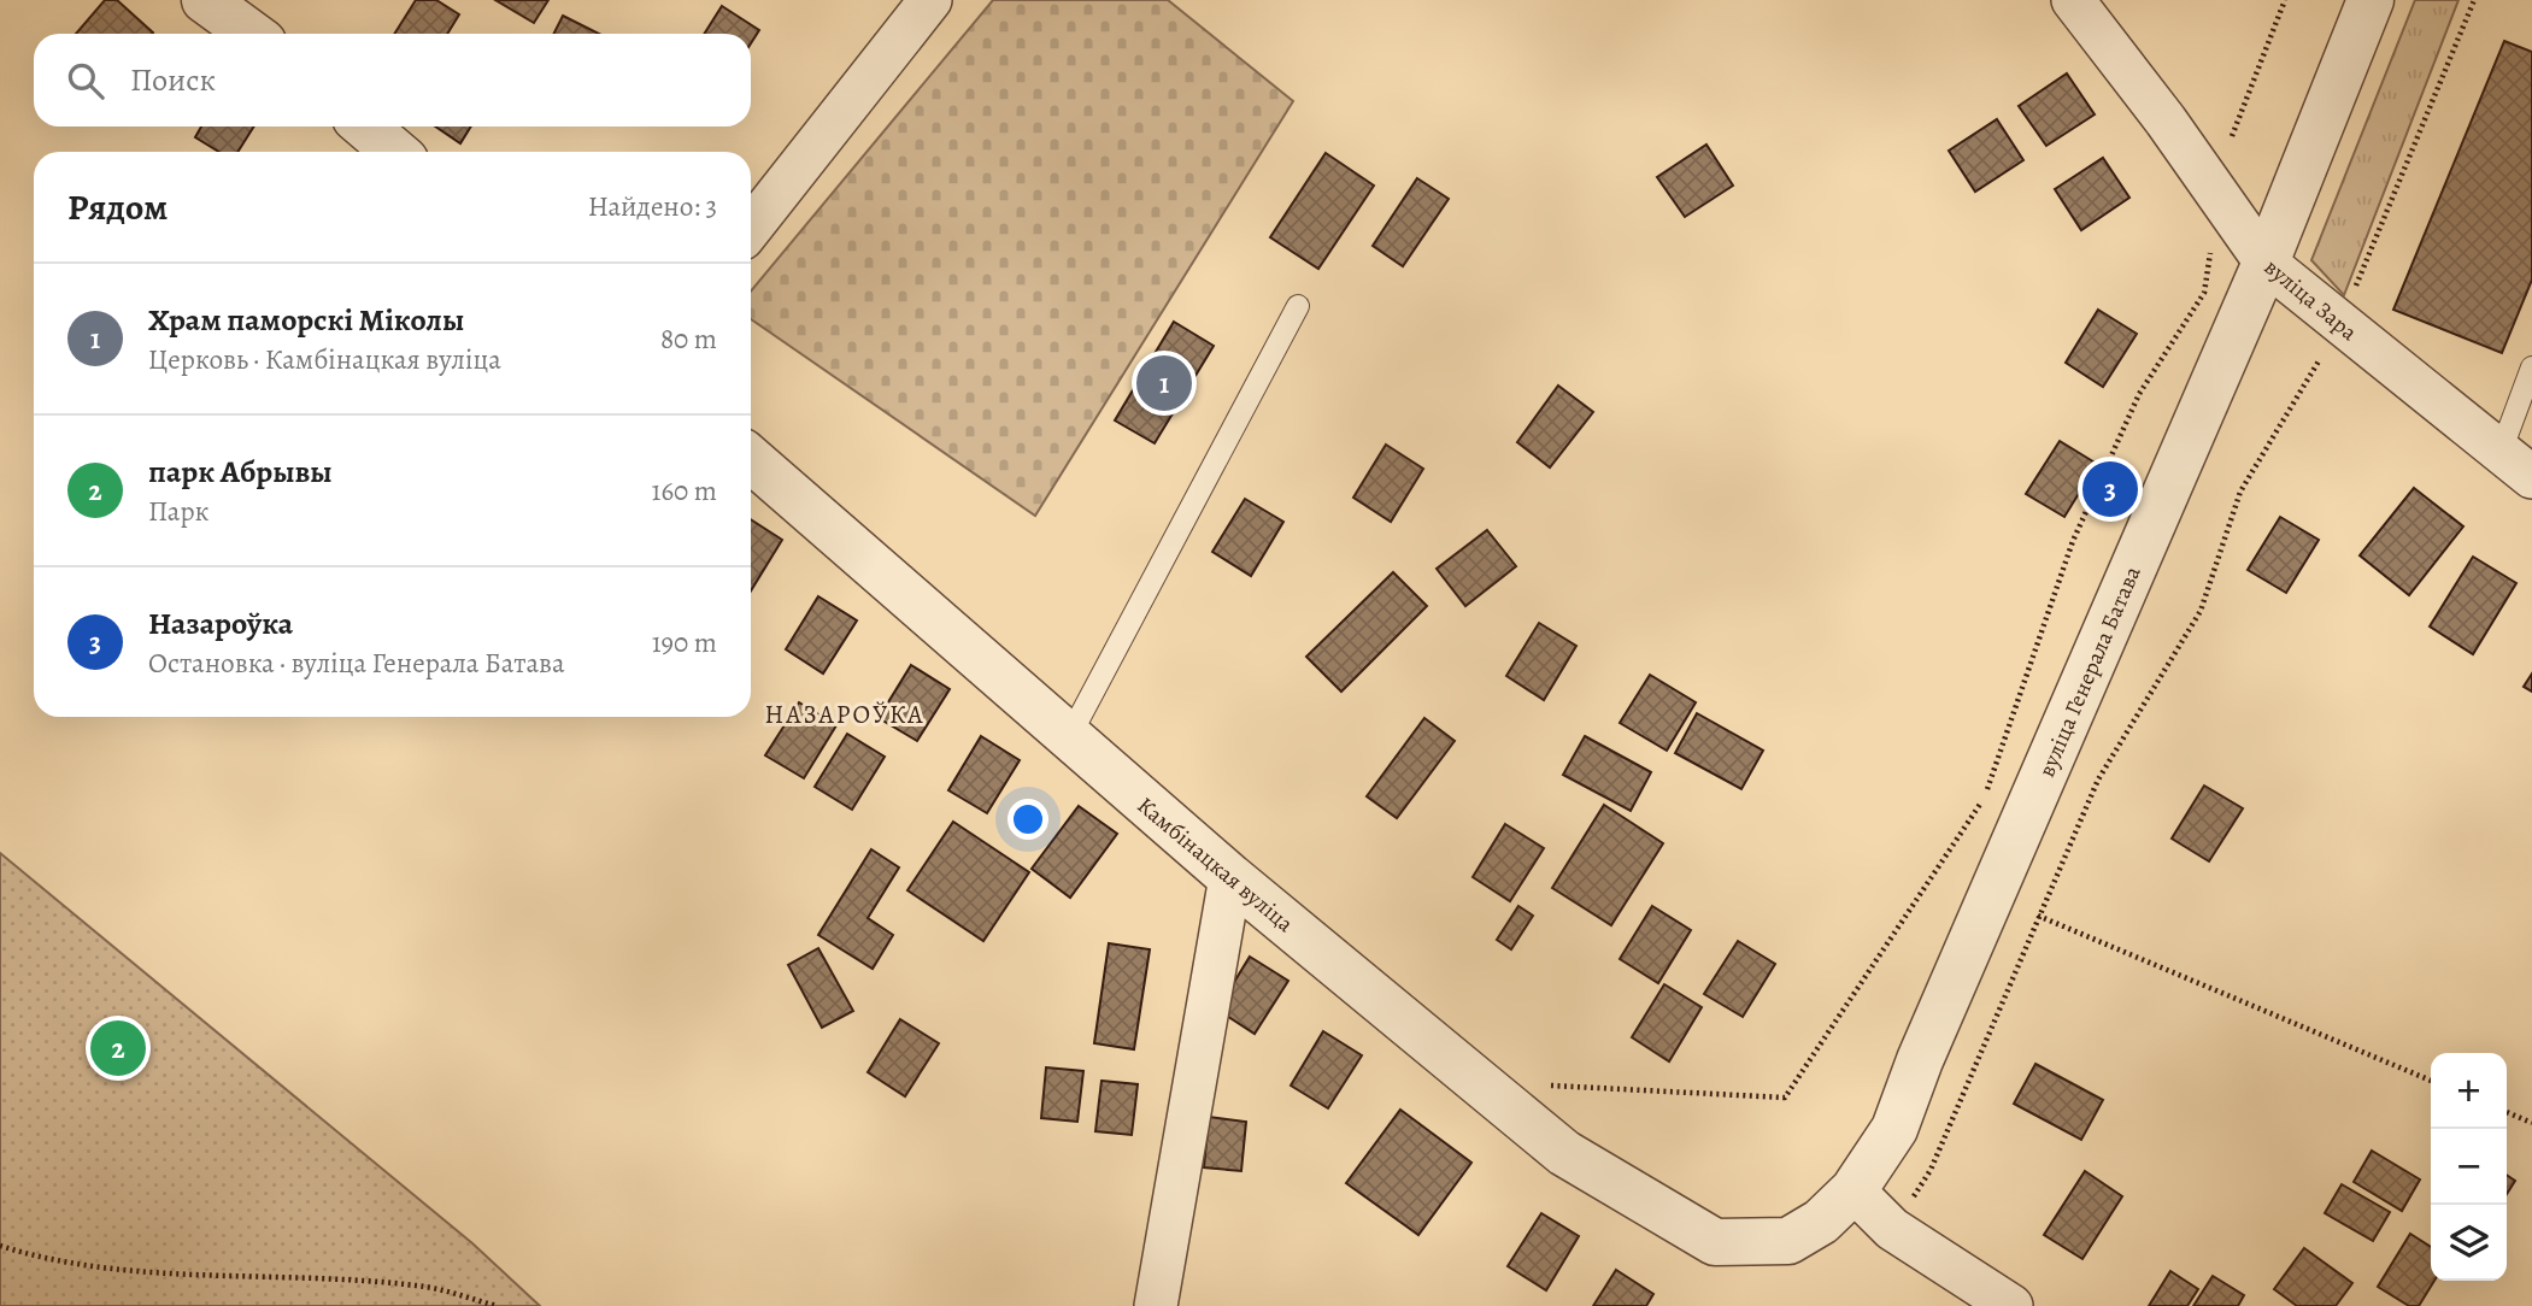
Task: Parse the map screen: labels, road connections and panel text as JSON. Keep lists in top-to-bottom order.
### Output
{
  "streets": {
    "street": ["вуліца Зара", "вуліца Генерала Батава", "Камбінацкая вуліца"]
  },
  "crossings": [
    ["вуліца Зара", "вуліца Генерала Батава"],
    ["вуліца Генерала Батава", "Камбінацкая вуліца"]
  ],
  "districts": ["НАЗАРОЎКА"],
  "page": {
    "search": "Поиск",
    "heading": ["Рядом", "Найдено: 3"],
    "list": [
      {
        "mark": "1",
        "name": "Храм паморскі Міколы",
        "note": "Церковь · Камбінацкая вуліца",
        "value": "80 m"
      },
      {
        "mark": "2",
        "name": "парк Абрывы",
        "note": "Парк",
        "value": "160 m"
      },
      {
        "mark": "3",
        "name": "Назароўка",
        "note": "Остановка · вуліца Генерала Батава",
        "value": "190 m"
      }
    ],
    "pins": ["1", "3", "2"],
    "map_buttons": ["+", "−"]
  }
}
